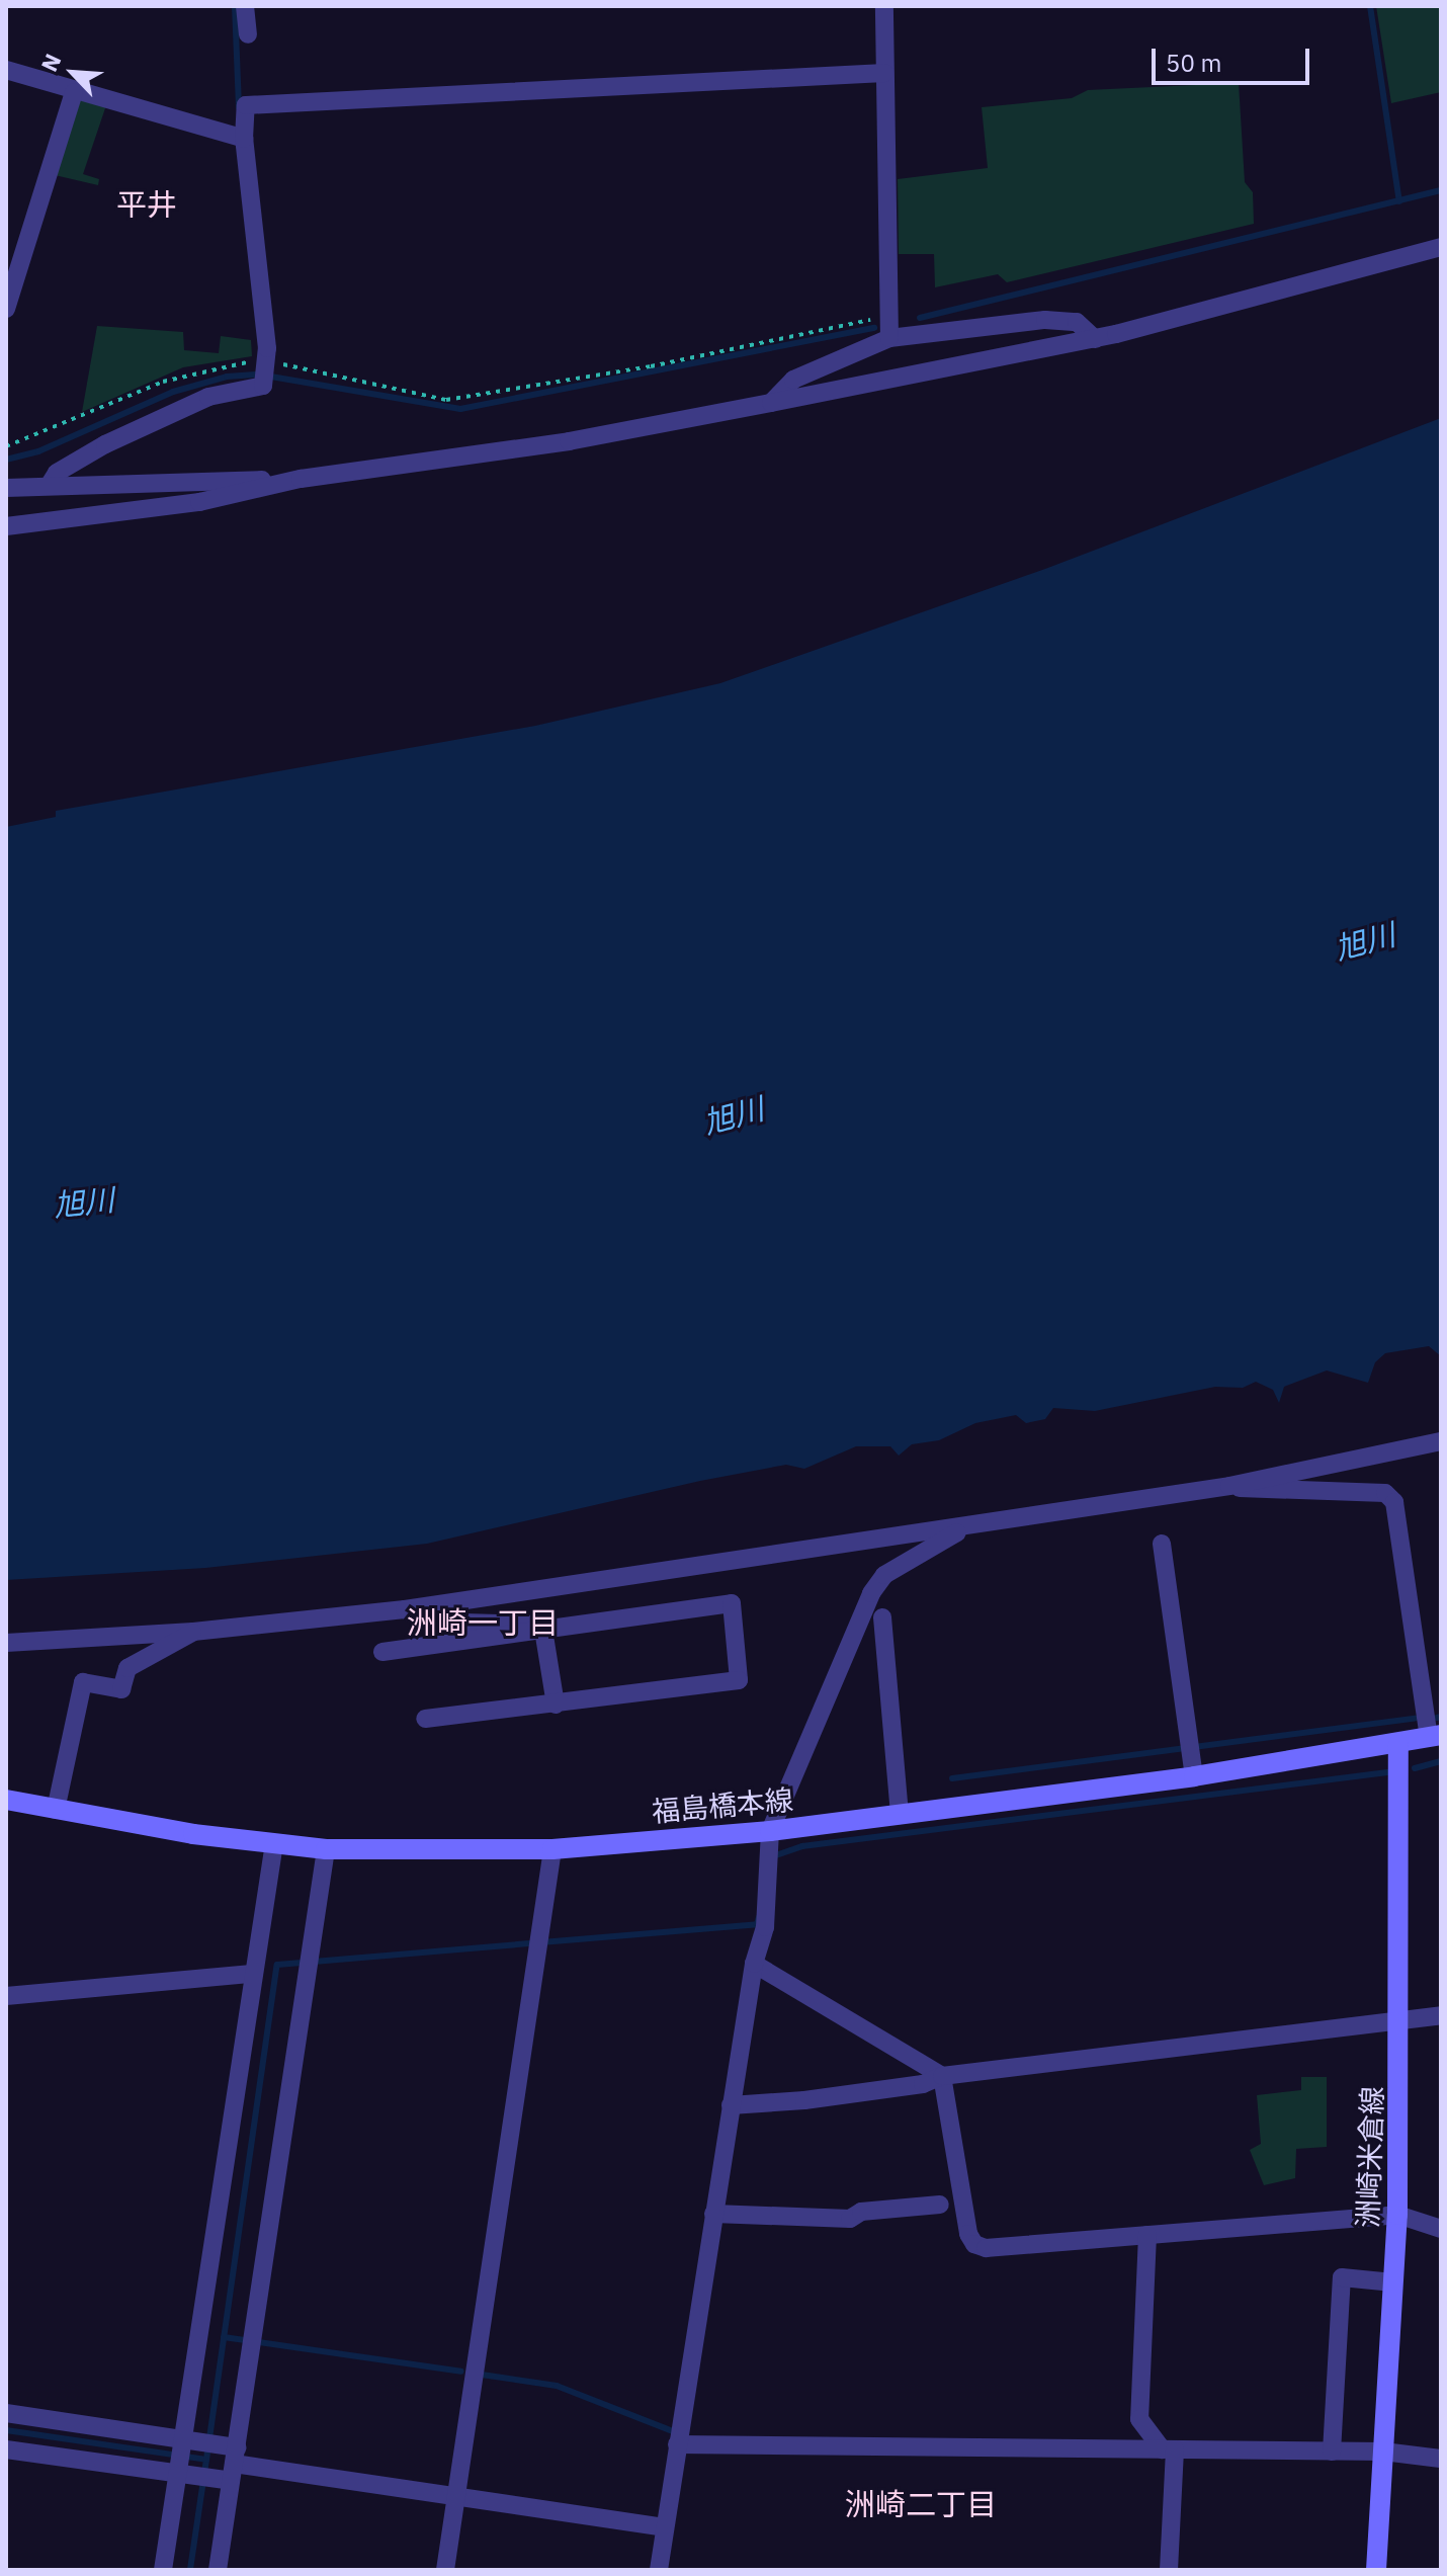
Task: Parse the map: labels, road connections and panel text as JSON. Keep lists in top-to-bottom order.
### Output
{
  "streets": {
    "main road": ["福島橋本線", "洲崎米倉線"]
  },
  "crossings": [
    ["福島橋本線", "洲崎米倉線"]
  ],
  "districts": ["平井", "洲崎一丁目", "洲崎二丁目"],
  "water": ["旭川"],
  "scale_bar": "50 m",
  "north": "top left"
}
